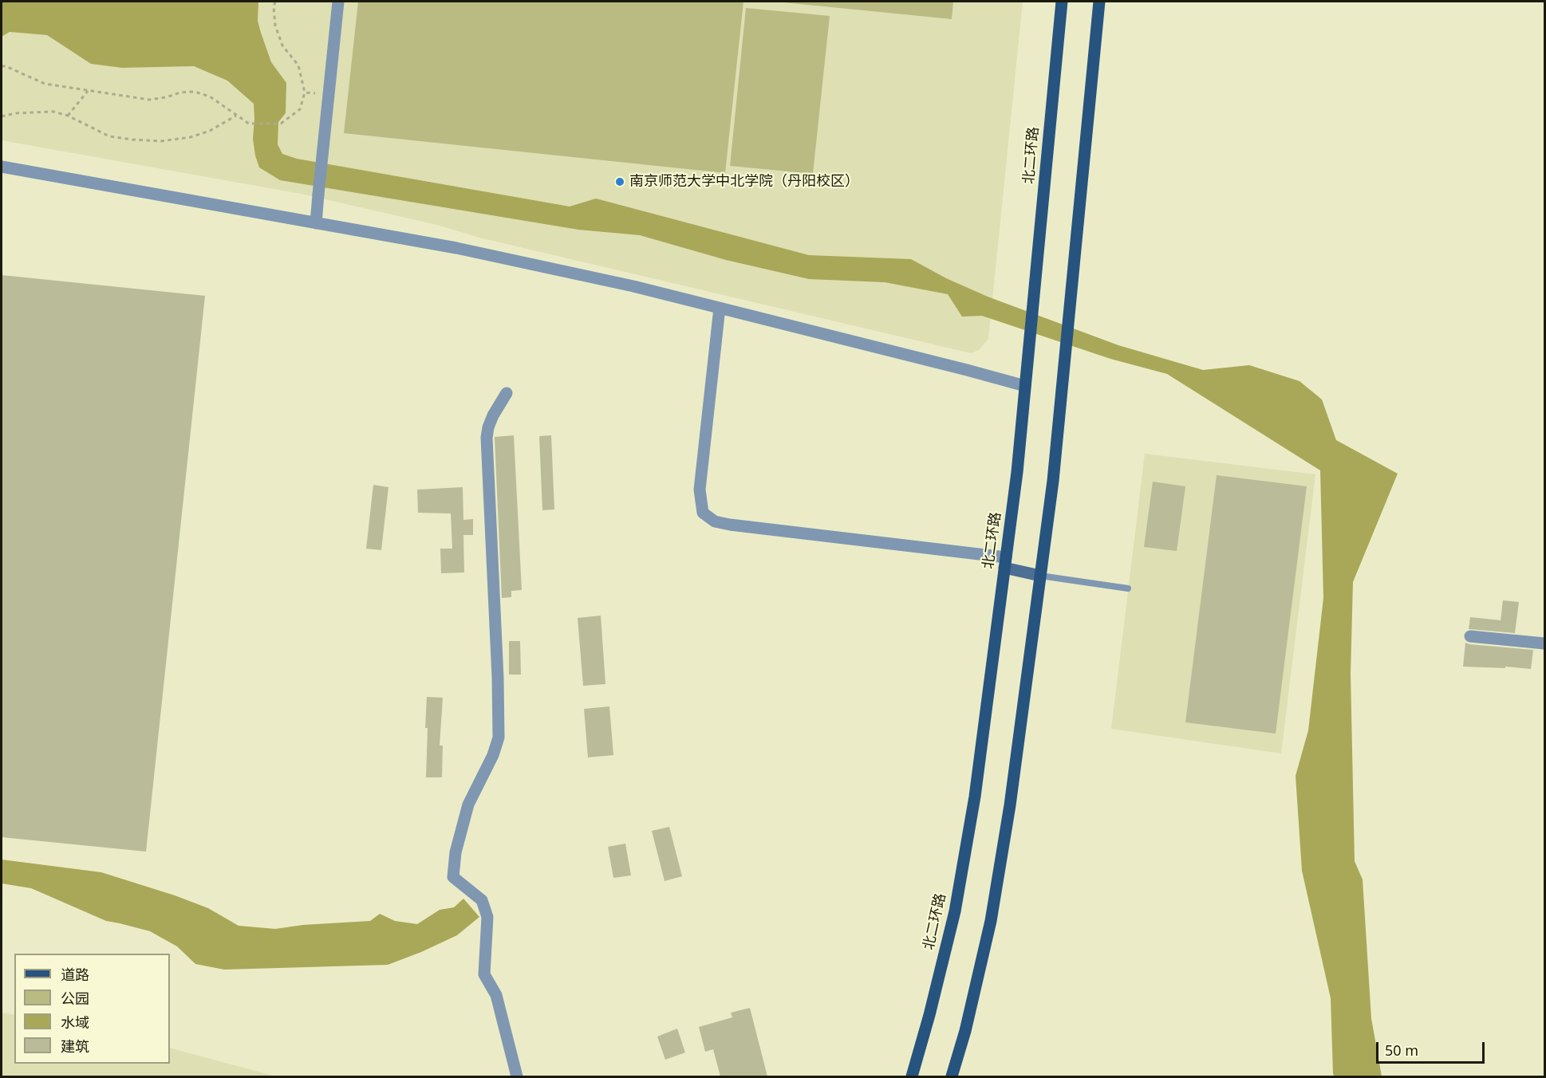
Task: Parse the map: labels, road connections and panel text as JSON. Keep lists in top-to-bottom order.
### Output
{
  "streets": {
    "main road": ["北二环路"]
  },
  "places": ["南京师范大学中北学院（丹阳校区）"],
  "legend": [
    "道路",
    "公园",
    "水域",
    "建筑"
  ],
  "scale_bar": "50 m"
}
